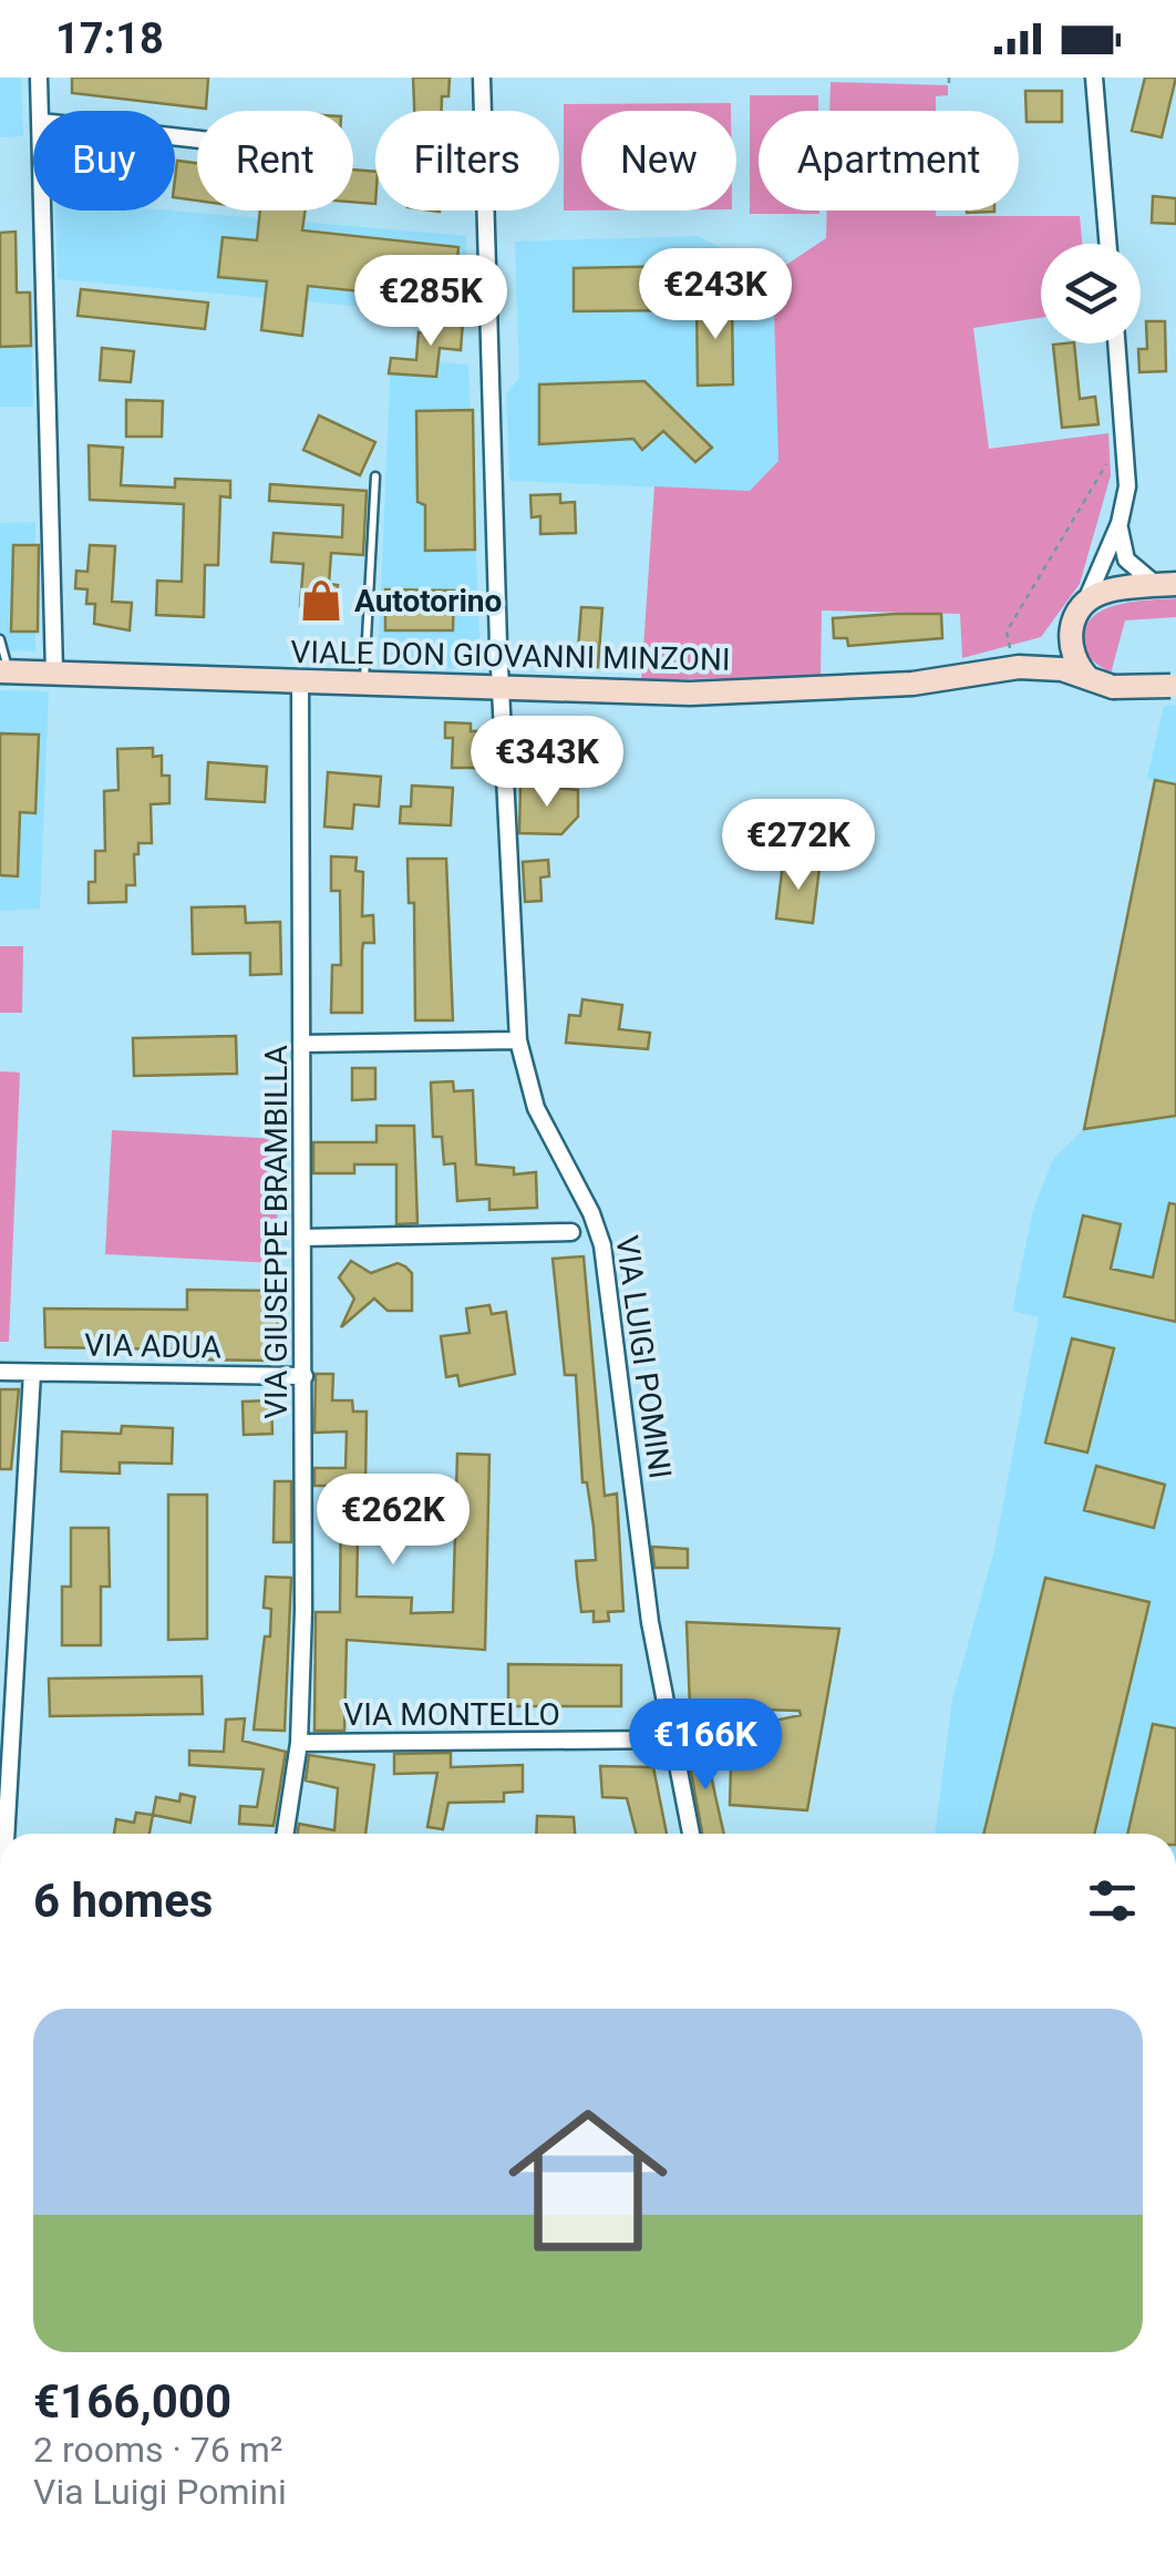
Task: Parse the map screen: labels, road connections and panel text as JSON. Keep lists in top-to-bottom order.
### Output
{
  "streets": {
    "street": [
      "VIALE DON GIOVANNI MINZONI",
      "VIA GIUSEPPE BRAMBILLA",
      "VIA ADUA",
      "VIA LUIGI POMINI",
      "VIA MONTELLO"
    ]
  },
  "crossings": [
    ["VIALE DON GIOVANNI MINZONI", "VIA GIUSEPPE BRAMBILLA"],
    ["VIALE DON GIOVANNI MINZONI", "VIA LUIGI POMINI"],
    ["VIA GIUSEPPE BRAMBILLA", "VIA ADUA"],
    ["VIA GIUSEPPE BRAMBILLA", "VIA MONTELLO"],
    ["VIA LUIGI POMINI", "VIA MONTELLO"]
  ],
  "places": {
    "shop": ["Autotorino"]
  },
  "page": {
    "status": "17:18",
    "chip": [
      "Buy",
      "Rent",
      "Filters",
      "New",
      "Apartment"
    ],
    "price": [
      "€243K",
      "€285K",
      "€343K",
      "€272K",
      "€262K",
      "€166K"
    ],
    "heading": "6 homes",
    "list": [
      {
        "name": "€166,000",
        "note": "2 rooms · 76 m² · Via Luigi Pomini"
      }
    ]
  }
}
